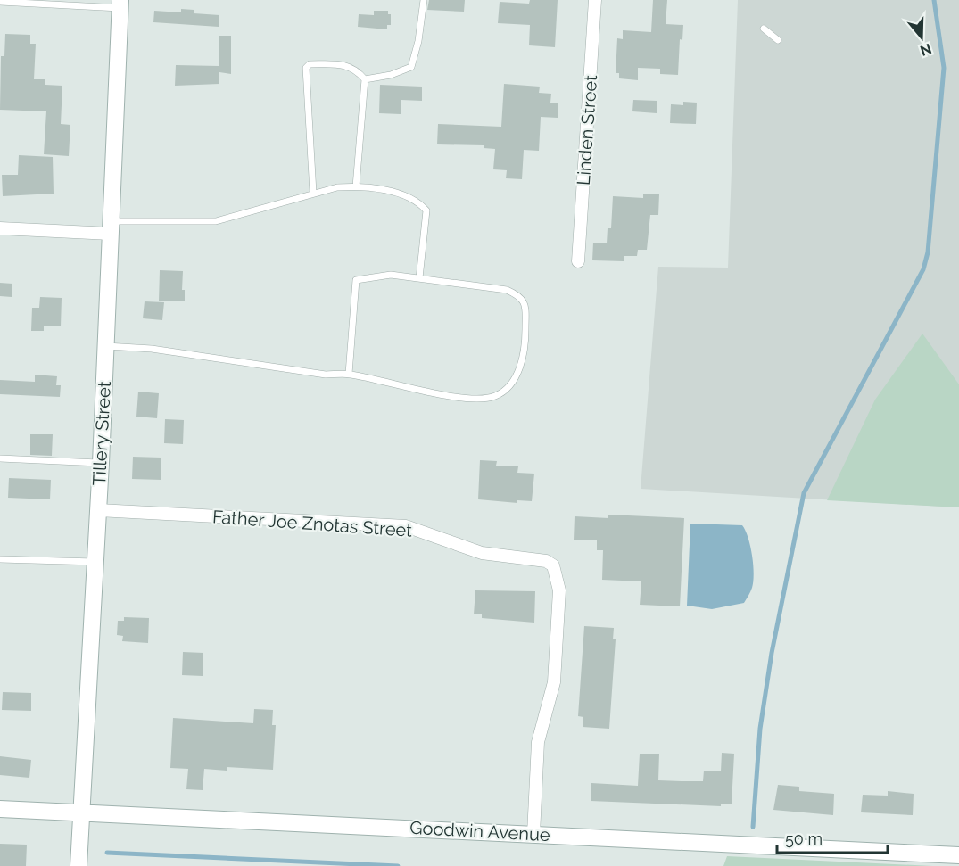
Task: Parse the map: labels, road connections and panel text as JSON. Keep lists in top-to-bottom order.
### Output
{
  "streets": {
    "street": [
      "Linden Street",
      "Tillery Street",
      "Father Joe Znotas Street",
      "Goodwin Avenue"
    ]
  },
  "crossings": [
    ["Tillery Street", "Father Joe Znotas Street"],
    ["Tillery Street", "Goodwin Avenue"],
    ["Father Joe Znotas Street", "Goodwin Avenue"]
  ],
  "scale_bar": "50 m",
  "north": "bottom"
}
